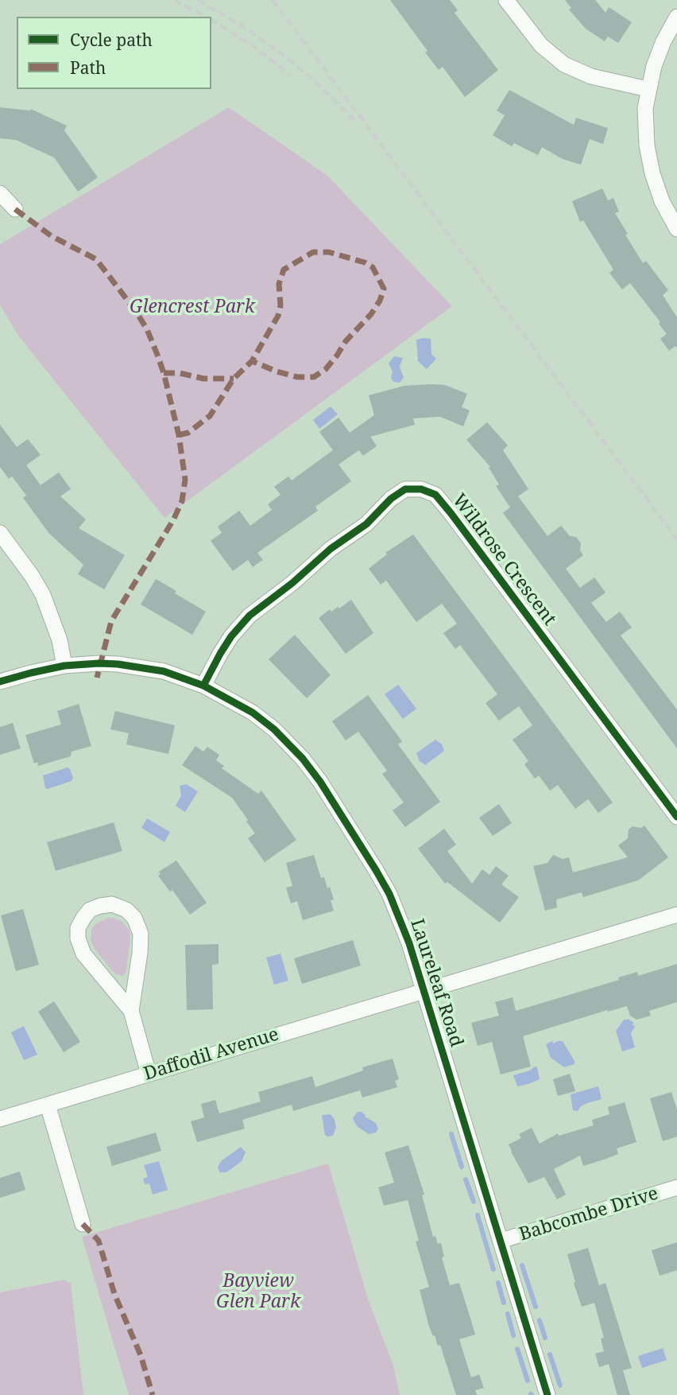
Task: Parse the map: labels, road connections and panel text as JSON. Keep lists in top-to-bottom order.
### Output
{
  "streets": {
    "street": [
      "Wildrose Crescent",
      "Laureleaf Road",
      "Daffodil Avenue",
      "Babcombe Drive"
    ]
  },
  "crossings": [
    ["Wildrose Crescent", "Laureleaf Road"],
    ["Laureleaf Road", "Daffodil Avenue"],
    ["Laureleaf Road", "Babcombe Drive"]
  ],
  "parks": ["Glencrest Park", "Bayview Glen Park"],
  "legend": ["Cycle path", "Path"]
}
